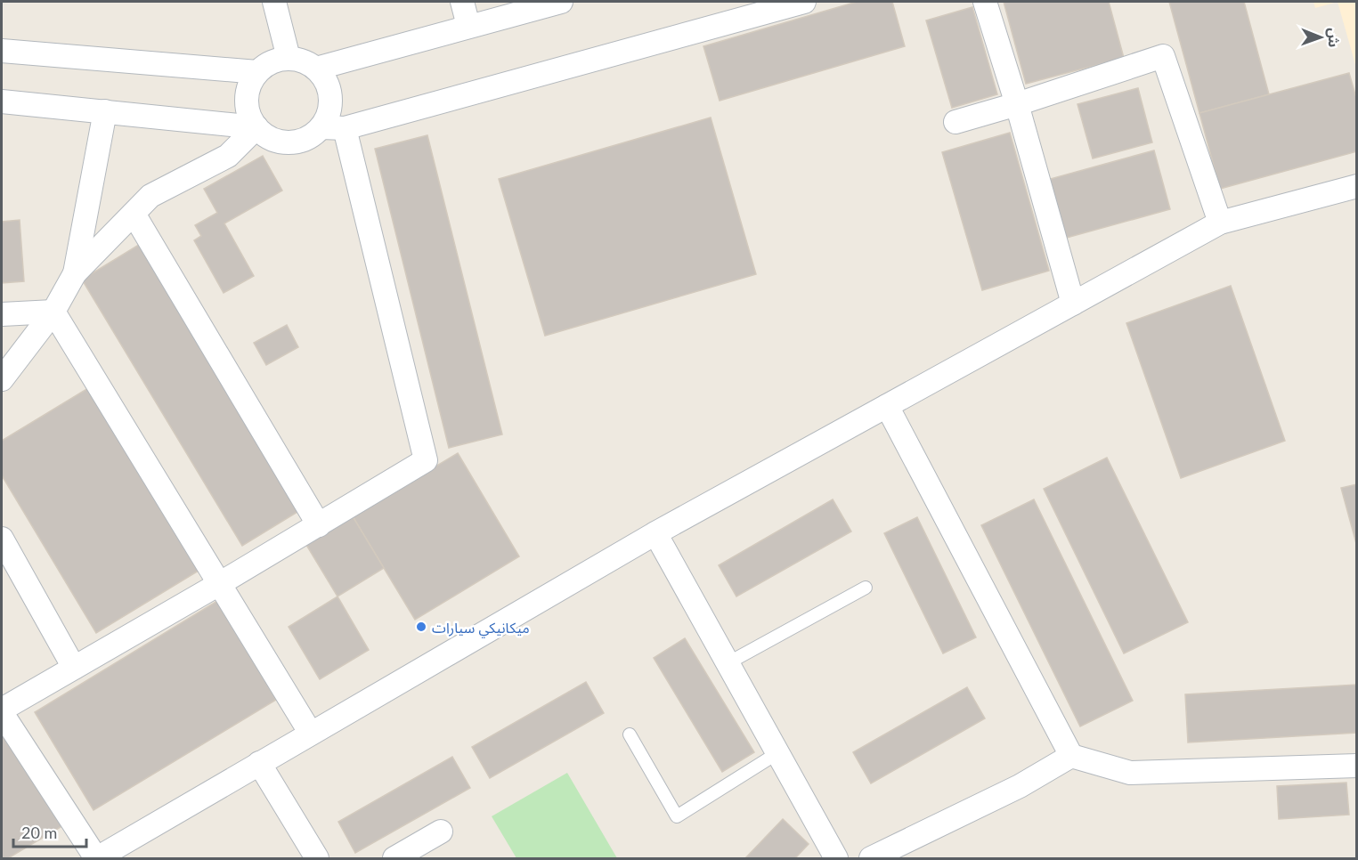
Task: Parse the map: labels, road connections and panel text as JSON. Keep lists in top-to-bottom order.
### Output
{
  "places": ["ميكانيكي سيارات"],
  "scale_bar": "20 m",
  "north": "right"
}
